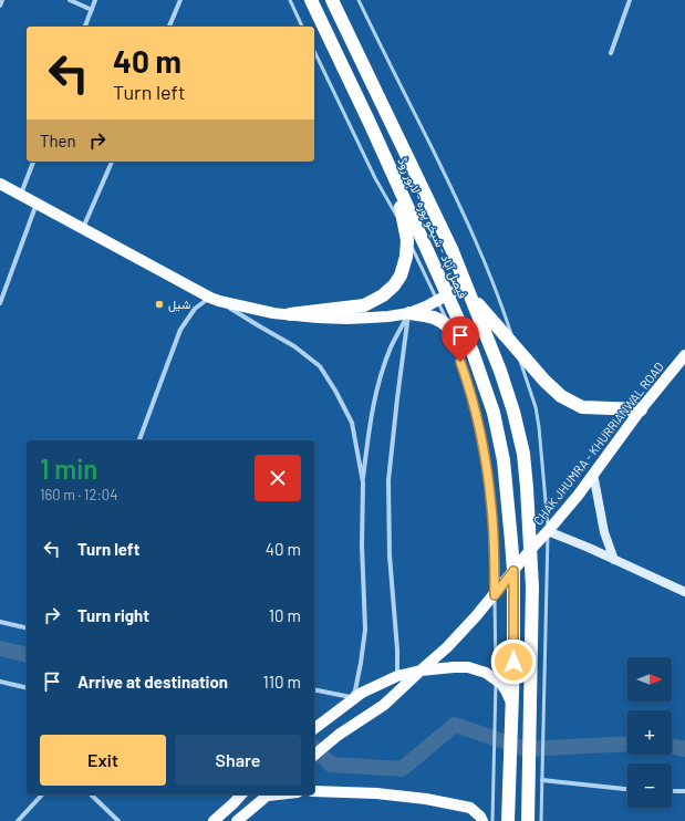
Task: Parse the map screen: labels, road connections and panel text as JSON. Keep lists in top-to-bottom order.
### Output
{
  "streets": {
    "highway": ["فیصل آباد - شیخو پورہ - لاہور روڈ"],
    "main road": ["CHAK JHUMRA - KHURRIANWAL ROAD"]
  },
  "crossings": [
    ["فیصل آباد - شیخو پورہ - لاہور روڈ", "CHAK JHUMRA - KHURRIANWAL ROAD"]
  ],
  "places": ["شیل"],
  "north": "right",
  "page": {
    "turn": ["40 m", "Turn left"],
    "then": "Then",
    "heading": ["1 min", "160 m · 12:04"],
    "list": [
      {
        "name": "Turn left",
        "value": "40 m"
      },
      {
        "name": "Turn right",
        "value": "10 m"
      },
      {
        "name": "Arrive at destination",
        "value": "110 m"
      }
    ],
    "map_buttons": ["+", "−"],
    "buttons": ["Exit", "Share"]
  }
}
